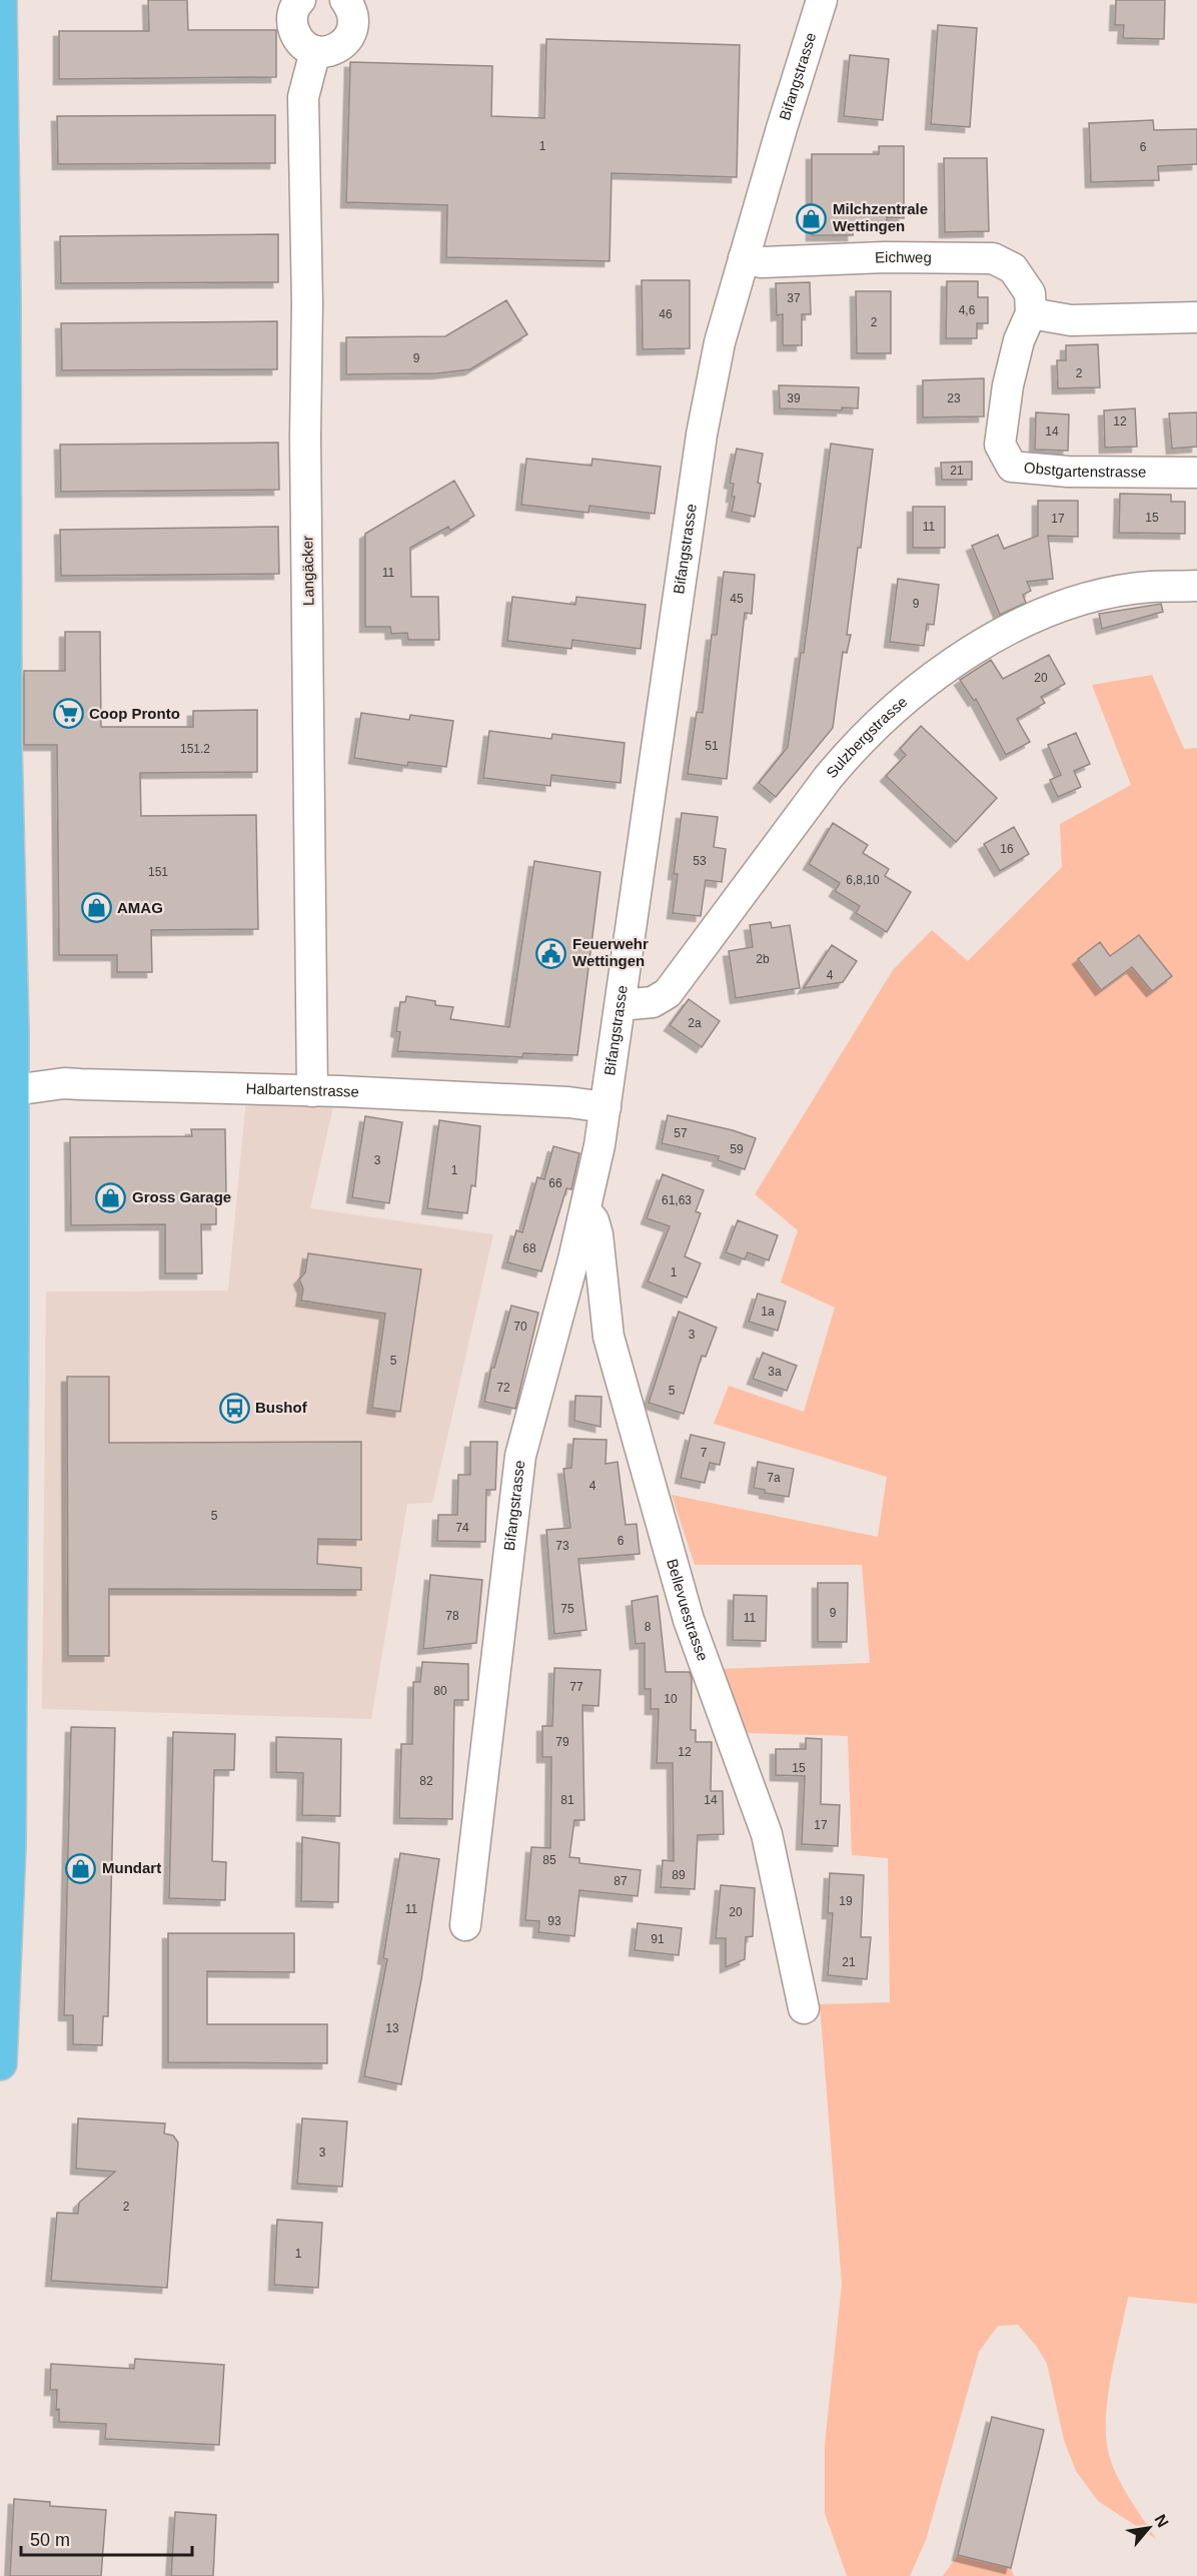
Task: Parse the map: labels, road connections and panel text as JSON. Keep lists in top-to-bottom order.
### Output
{
  "streets": {
    "street": [
      "Bifangstrasse",
      "Eichweg",
      "Obstgartenstrasse",
      "Langäcker",
      "Sulzbergstrasse",
      "Halbartenstrasse",
      "Bellevuestrasse"
    ]
  },
  "crossings": [
    ["Bifangstrasse", "Eichweg"],
    ["Bifangstrasse", "Sulzbergstrasse"],
    ["Bifangstrasse", "Halbartenstrasse"],
    ["Bifangstrasse", "Bellevuestrasse"],
    ["Eichweg", "Obstgartenstrasse"],
    ["Langäcker", "Halbartenstrasse"]
  ],
  "places": {
    "shop": [
      "Milchzentrale Wettingen",
      "AMAG",
      "Gross Garage",
      "Mundart"
    ],
    "supermarket": ["Coop Pronto"],
    "public building": ["Feuerwehr Wettingen"],
    "bus stop": ["Bushof"]
  },
  "house_numbers": [
    "1",
    "6",
    "37",
    "4,6",
    "46",
    "2",
    "9",
    "2",
    "39",
    "23",
    "12",
    "14",
    "21",
    "15",
    "17",
    "11",
    "11",
    "45",
    "9",
    "20",
    "51",
    "151.2",
    "16",
    "53",
    "151",
    "6,8,10",
    "2b",
    "4",
    "2a",
    "57",
    "59",
    "3",
    "1",
    "66",
    "61,63",
    "68",
    "1",
    "1a",
    "70",
    "3",
    "5",
    "3a",
    "72",
    "5",
    "7",
    "7a",
    "4",
    "5",
    "74",
    "6",
    "73",
    "75",
    "9",
    "78",
    "11",
    "8",
    "77",
    "80",
    "10",
    "79",
    "12",
    "15",
    "82",
    "81",
    "14",
    "17",
    "85",
    "89",
    "87",
    "19",
    "11",
    "20",
    "93",
    "91",
    "21",
    "13",
    "3",
    "2",
    "1"
  ],
  "scale_bar": "50 m",
  "north": "top right"
}
